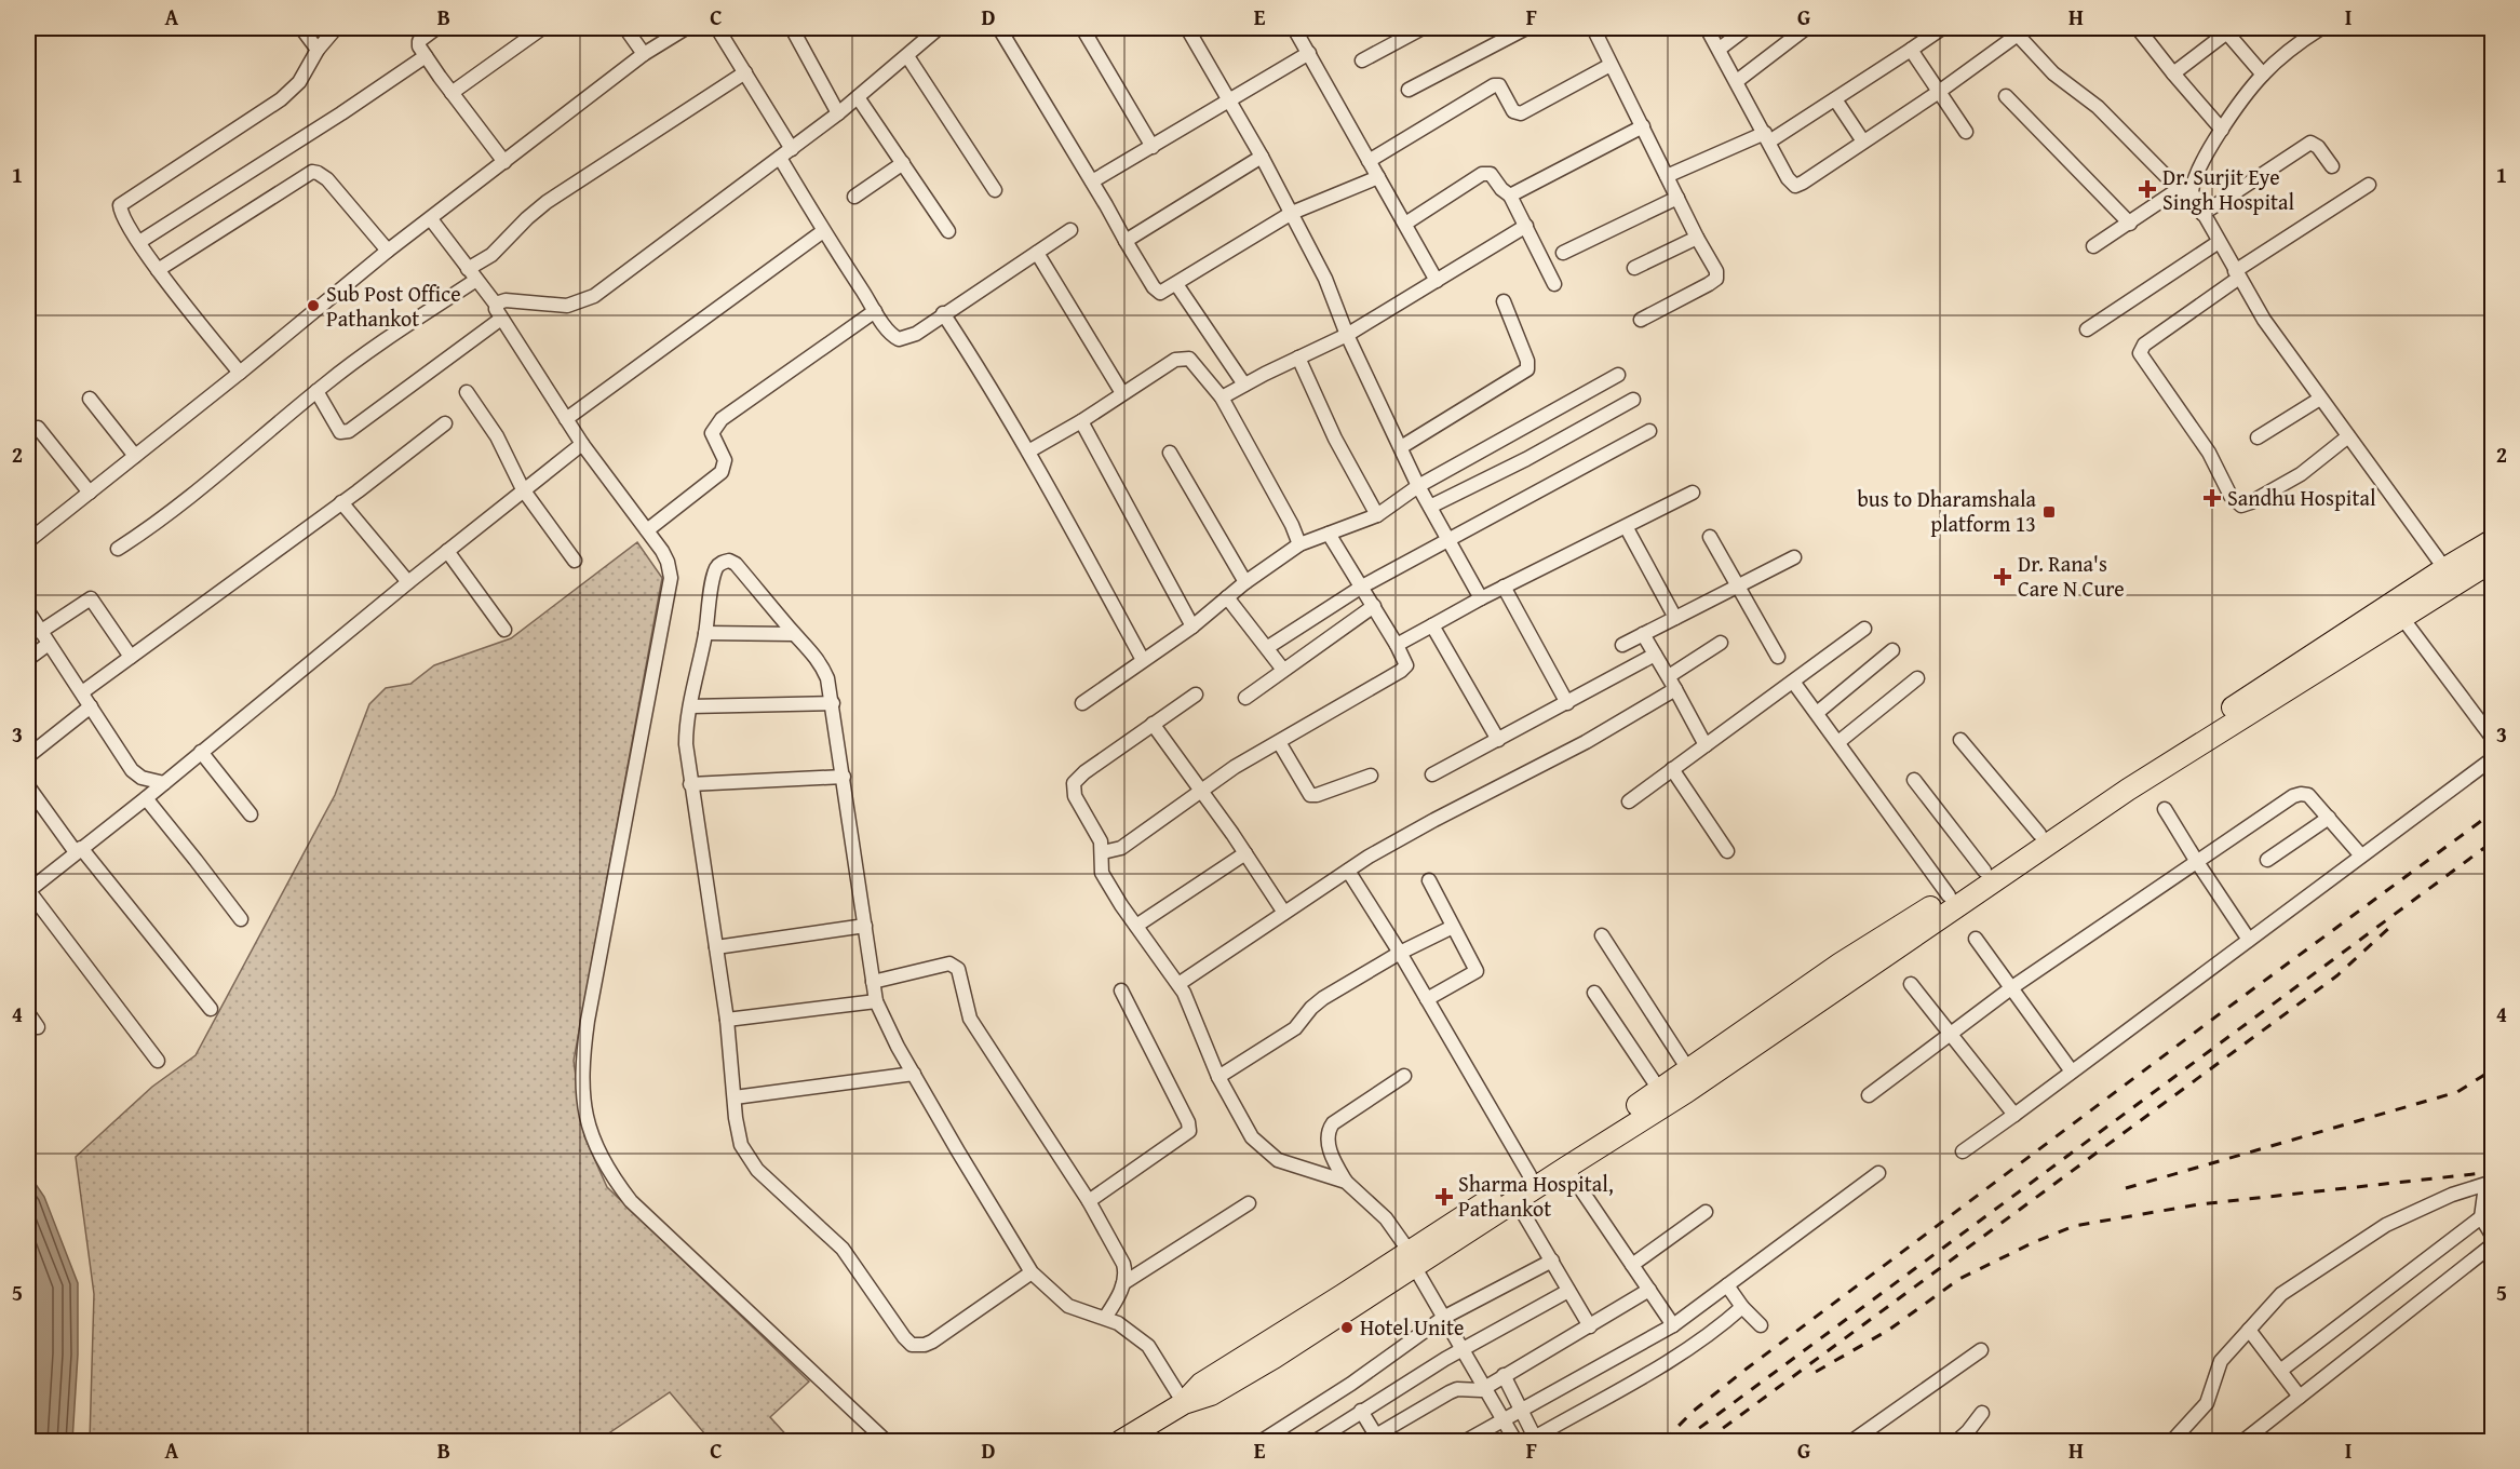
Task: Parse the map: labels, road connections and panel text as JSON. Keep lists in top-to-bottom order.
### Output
{
  "places": {
    "health": [
      "Dr. Surjit Eye Singh Hospital",
      "Sandhu Hospital",
      "Dr. Rana's Care N Cure",
      "Sharma Hospital, Pathankot"
    ],
    "other": ["Sub Post Office Pathankot", "Hotel Unite"],
    "transit": ["bus to Dharamshala platform 13"]
  },
  "grid": {
    "columns": [
      "A",
      "B",
      "C",
      "D",
      "E",
      "F",
      "G",
      "H",
      "I"
    ],
    "rows": [
      "1",
      "2",
      "3",
      "4",
      "5"
    ]
  }
}
